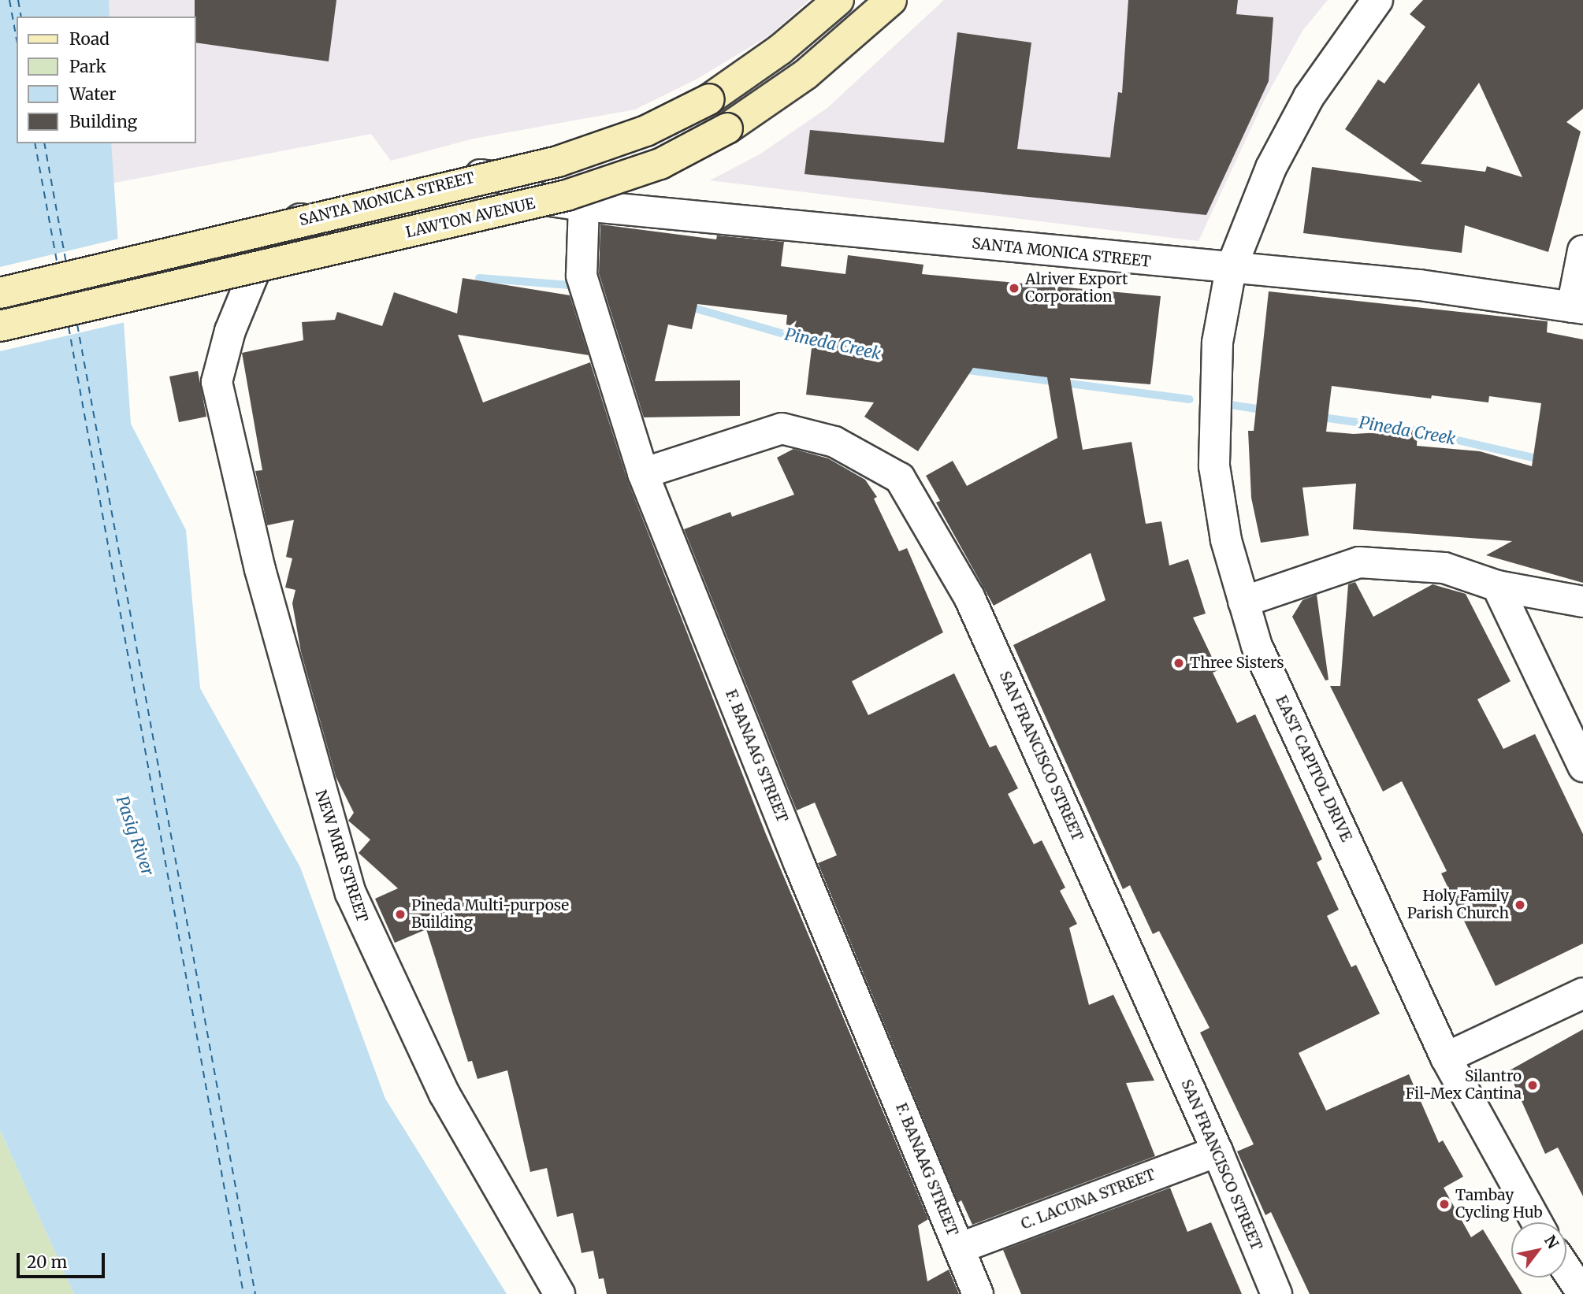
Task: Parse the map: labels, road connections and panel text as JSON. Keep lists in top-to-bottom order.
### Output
{
  "streets": {
    "main road": ["LAWTON AVENUE"],
    "street": [
      "SANTA MONICA STREET",
      "F. BANAAG STREET",
      "SAN FRANCISCO STREET",
      "EAST CAPITOL DRIVE",
      "NEW MRR STREET",
      "C. LACUNA STREET"
    ]
  },
  "crossings": [
    ["SANTA MONICA STREET", "F. BANAAG STREET"],
    ["SANTA MONICA STREET", "EAST CAPITOL DRIVE"],
    ["SANTA MONICA STREET", "NEW MRR STREET"],
    ["F. BANAAG STREET", "SAN FRANCISCO STREET"],
    ["F. BANAAG STREET", "C. LACUNA STREET"],
    ["SAN FRANCISCO STREET", "C. LACUNA STREET"]
  ],
  "water": ["Pineda Creek", "Pasig River"],
  "places": [
    "Alriver Export Corporation",
    "Three Sisters",
    "Holy Family Parish Church",
    "Pineda Multi-purpose Building",
    "Silantro Fil-Mex Cantina",
    "Tambay Cycling Hub"
  ],
  "legend": [
    "Road",
    "Park",
    "Water",
    "Building"
  ],
  "scale_bar": "20 m",
  "north": "top right"
}
